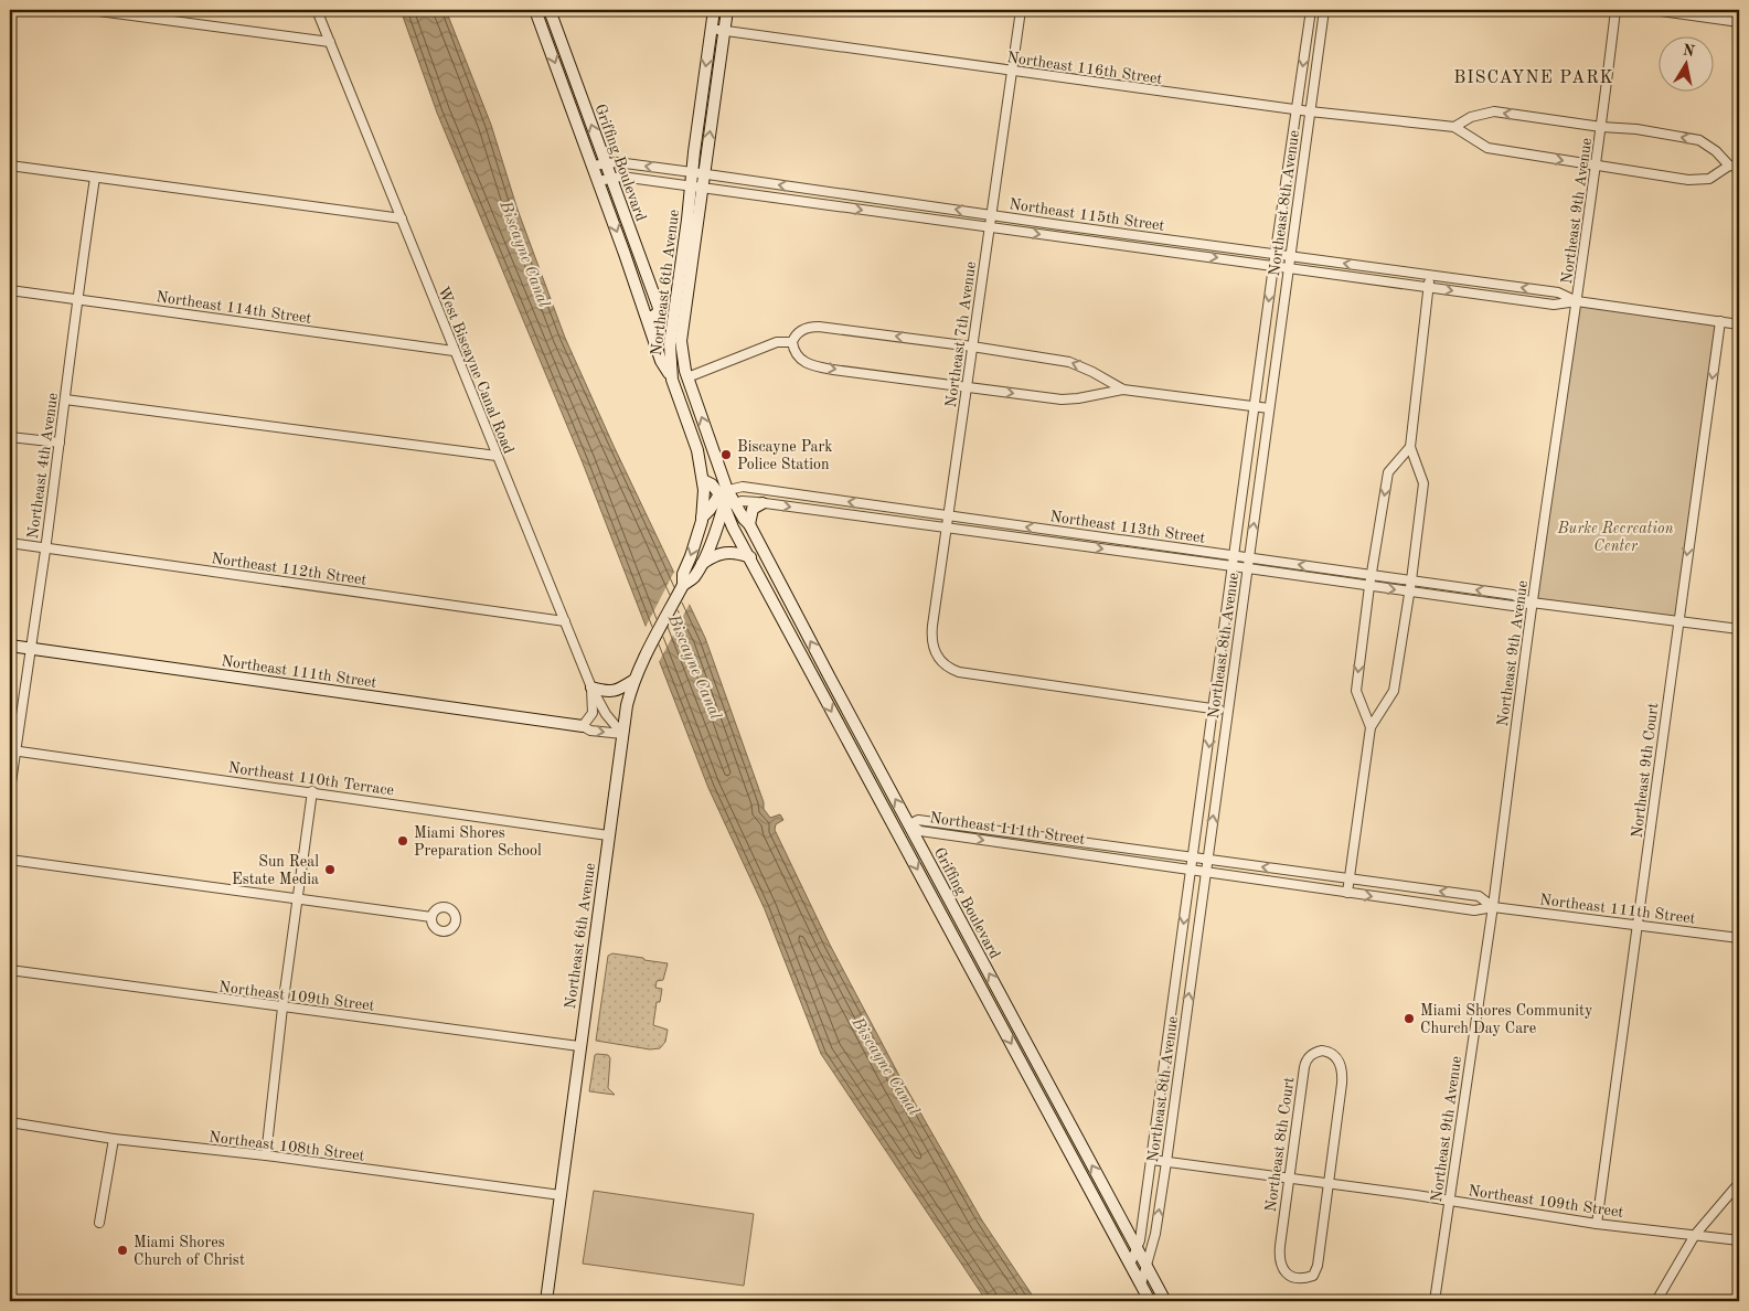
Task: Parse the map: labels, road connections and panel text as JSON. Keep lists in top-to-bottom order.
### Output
{
  "streets": {
    "street": [
      "Northeast 116th Street",
      "Griffing Boulevard",
      "Northeast 8th Avenue",
      "Northeast 9th Avenue",
      "Northeast 115th Street",
      "Northeast 6th Avenue",
      "Northeast 114th Street",
      "Northeast 7th Avenue",
      "West Biscayne Canal Road",
      "Northeast 4th Avenue",
      "Northeast 113th Street",
      "Northeast 112th Street",
      "Northeast 111th Street",
      "Northeast 9th Court",
      "Northeast 110th Terrace",
      "Northeast 109th Street",
      "Northeast 8th Court",
      "Northeast 108th Street"
    ]
  },
  "crossings": [
    ["Northeast 116th Street", "Northeast 8th Avenue"],
    ["Northeast 116th Street", "Northeast 9th Avenue"],
    ["Northeast 116th Street", "Northeast 6th Avenue"],
    ["Northeast 116th Street", "Northeast 7th Avenue"],
    ["Griffing Boulevard", "Northeast 8th Avenue"],
    ["Griffing Boulevard", "Northeast 115th Street"],
    ["Griffing Boulevard", "Northeast 6th Avenue"],
    ["Griffing Boulevard", "Northeast 113th Street"],
    ["Griffing Boulevard", "Northeast 111th Street"],
    ["Northeast 8th Avenue", "Northeast 115th Street"],
    ["Northeast 8th Avenue", "Northeast 7th Avenue"],
    ["Northeast 8th Avenue", "Northeast 113th Street"],
    ["Northeast 8th Avenue", "Northeast 111th Street"],
    ["Northeast 8th Avenue", "Northeast 109th Street"],
    ["Northeast 9th Avenue", "Northeast 115th Street"],
    ["Northeast 9th Avenue", "Northeast 113th Street"],
    ["Northeast 9th Avenue", "Northeast 111th Street"],
    ["Northeast 9th Avenue", "Northeast 109th Street"],
    ["Northeast 115th Street", "Northeast 6th Avenue"],
    ["Northeast 115th Street", "Northeast 7th Avenue"],
    ["Northeast 115th Street", "Northeast 9th Court"],
    ["Northeast 6th Avenue", "West Biscayne Canal Road"],
    ["Northeast 6th Avenue", "Northeast 113th Street"],
    ["Northeast 6th Avenue", "Northeast 110th Terrace"],
    ["Northeast 6th Avenue", "Northeast 109th Street"],
    ["Northeast 6th Avenue", "Northeast 108th Street"],
    ["Northeast 114th Street", "West Biscayne Canal Road"],
    ["Northeast 114th Street", "Northeast 4th Avenue"],
    ["Northeast 7th Avenue", "Northeast 113th Street"],
    ["West Biscayne Canal Road", "Northeast 112th Street"],
    ["Northeast 4th Avenue", "Northeast 112th Street"],
    ["Northeast 4th Avenue", "Northeast 111th Street"],
    ["Northeast 4th Avenue", "Northeast 110th Terrace"],
    ["Northeast 113th Street", "Northeast 9th Court"],
    ["Northeast 111th Street", "Northeast 9th Court"],
    ["Northeast 9th Court", "Northeast 109th Street"],
    ["Northeast 109th Street", "Northeast 8th Court"]
  ],
  "districts": ["BISCAYNE PARK"],
  "water": ["Biscayne Canal"],
  "parks": ["Burke Recreation Center"],
  "places": [
    "Biscayne Park Police Station",
    "Miami Shores Preparation School",
    "Sun Real Estate Media",
    "Miami Shores Community Church Day Care",
    "Miami Shores Church of Christ"
  ],
  "north": "top"
}
